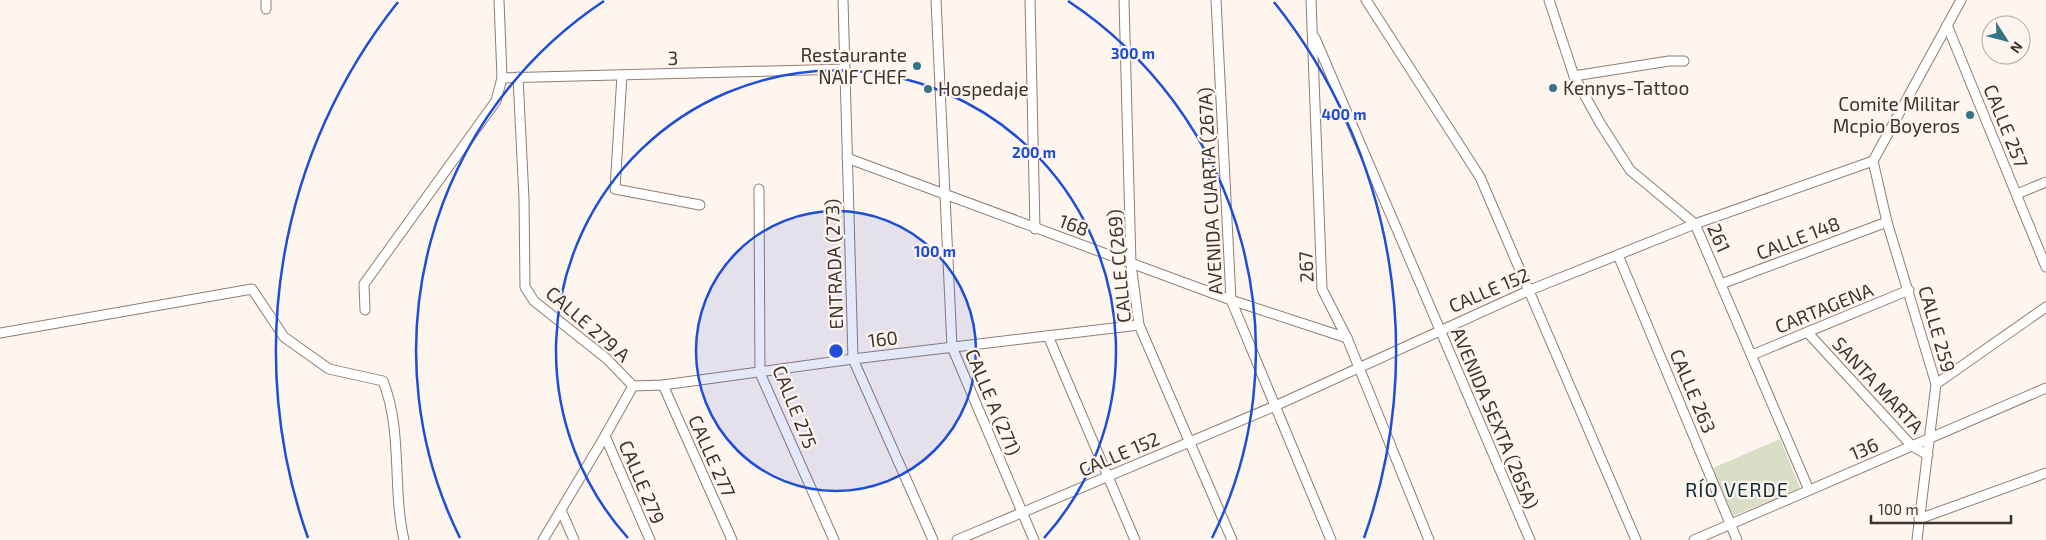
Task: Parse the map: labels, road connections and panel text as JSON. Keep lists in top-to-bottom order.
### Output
{
  "streets": {
    "street": [
      "3",
      "CALLE 257",
      "AVENIDA CUARTA (267A)",
      "168",
      "261",
      "CALLE 148",
      "ENTRADA (273)",
      "CALLE C(269)",
      "267",
      "CALLE 152",
      "CARTAGENA",
      "CALLE 279 A",
      "CALLE 259",
      "160",
      "SANTA MARTA",
      "CALLE 263",
      "CALLE A (271)",
      "CALLE 275",
      "AVENIDA SEXTA (265A)",
      "136",
      "CALLE 277",
      "CALLE 279"
    ]
  },
  "crossings": [
    ["3", "ENTRADA (273)"],
    ["3", "CALLE 279 A"],
    ["AVENIDA CUARTA (267A)", "168"],
    ["AVENIDA CUARTA (267A)", "CALLE 152"],
    ["168", "ENTRADA (273)"],
    ["168", "CALLE C(269)"],
    ["168", "267"],
    ["168", "CALLE A (271)"],
    ["261", "CALLE 148"],
    ["261", "CALLE 152"],
    ["261", "CARTAGENA"],
    ["261", "136"],
    ["CALLE 148", "CALLE 259"],
    ["ENTRADA (273)", "160"],
    ["CALLE C(269)", "CALLE 152"],
    ["CALLE C(269)", "160"],
    ["267", "CALLE 152"],
    ["267", "AVENIDA SEXTA (265A)"],
    ["CALLE 152", "CALLE 259"],
    ["CALLE 152", "CALLE 263"],
    ["CALLE 152", "CALLE A (271)"],
    ["CALLE 152", "AVENIDA SEXTA (265A)"],
    ["CARTAGENA", "CALLE 259"],
    ["CARTAGENA", "SANTA MARTA"],
    ["CALLE 279 A", "160"],
    ["CALLE 279 A", "CALLE 279"],
    ["CALLE 259", "SANTA MARTA"],
    ["CALLE 259", "136"],
    ["160", "CALLE A (271)"],
    ["160", "CALLE 275"],
    ["160", "CALLE 277"],
    ["SANTA MARTA", "136"],
    ["CALLE 263", "136"]
  ],
  "districts": ["RÍO VERDE"],
  "places": [
    "Restaurante NAIF CHEF",
    "Kennys-Tattoo",
    "Hospedaje",
    "Comite Militar Mcpio Boyeros"
  ],
  "scale_bar": "100 m",
  "north": "bottom right",
  "rings": [
    "300 m",
    "400 m",
    "200 m",
    "100 m"
  ]
}
